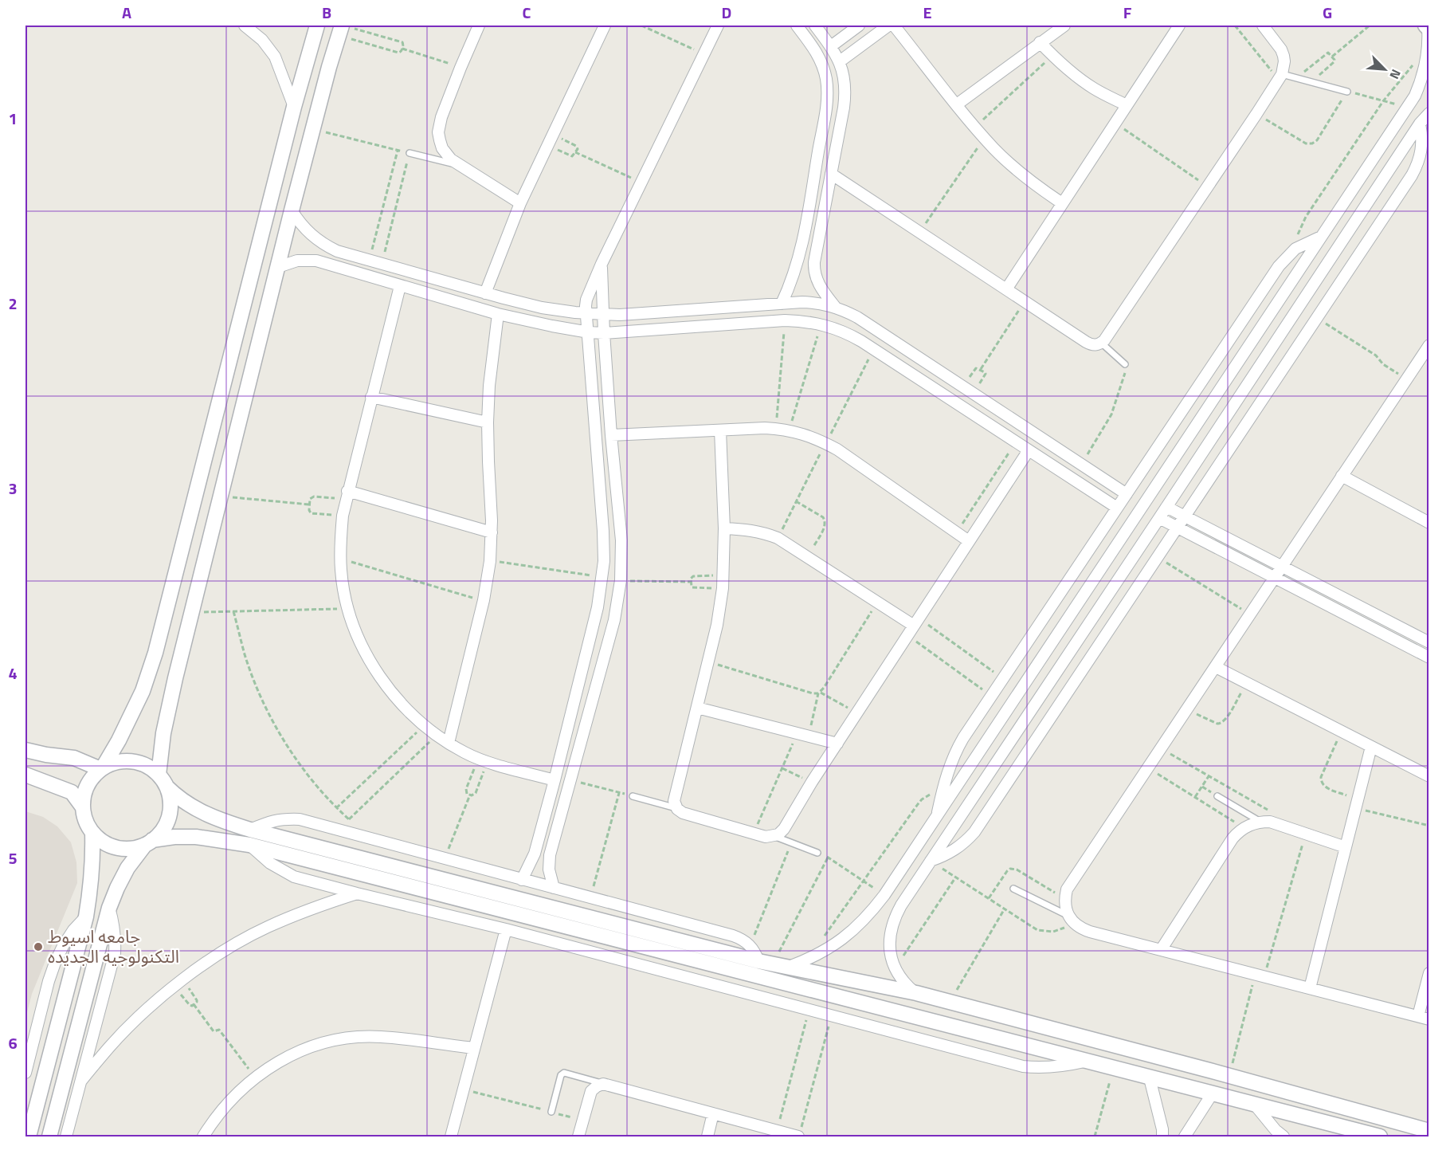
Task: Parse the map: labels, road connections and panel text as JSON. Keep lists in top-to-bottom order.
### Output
{
  "places": ["جامعه اسيوط التكنولوجيه الجديده"],
  "north": "bottom right",
  "grid": {
    "columns": [
      "A",
      "B",
      "C",
      "D",
      "E",
      "F",
      "G"
    ],
    "rows": [
      "1",
      "2",
      "3",
      "4",
      "5",
      "6"
    ]
  }
}
